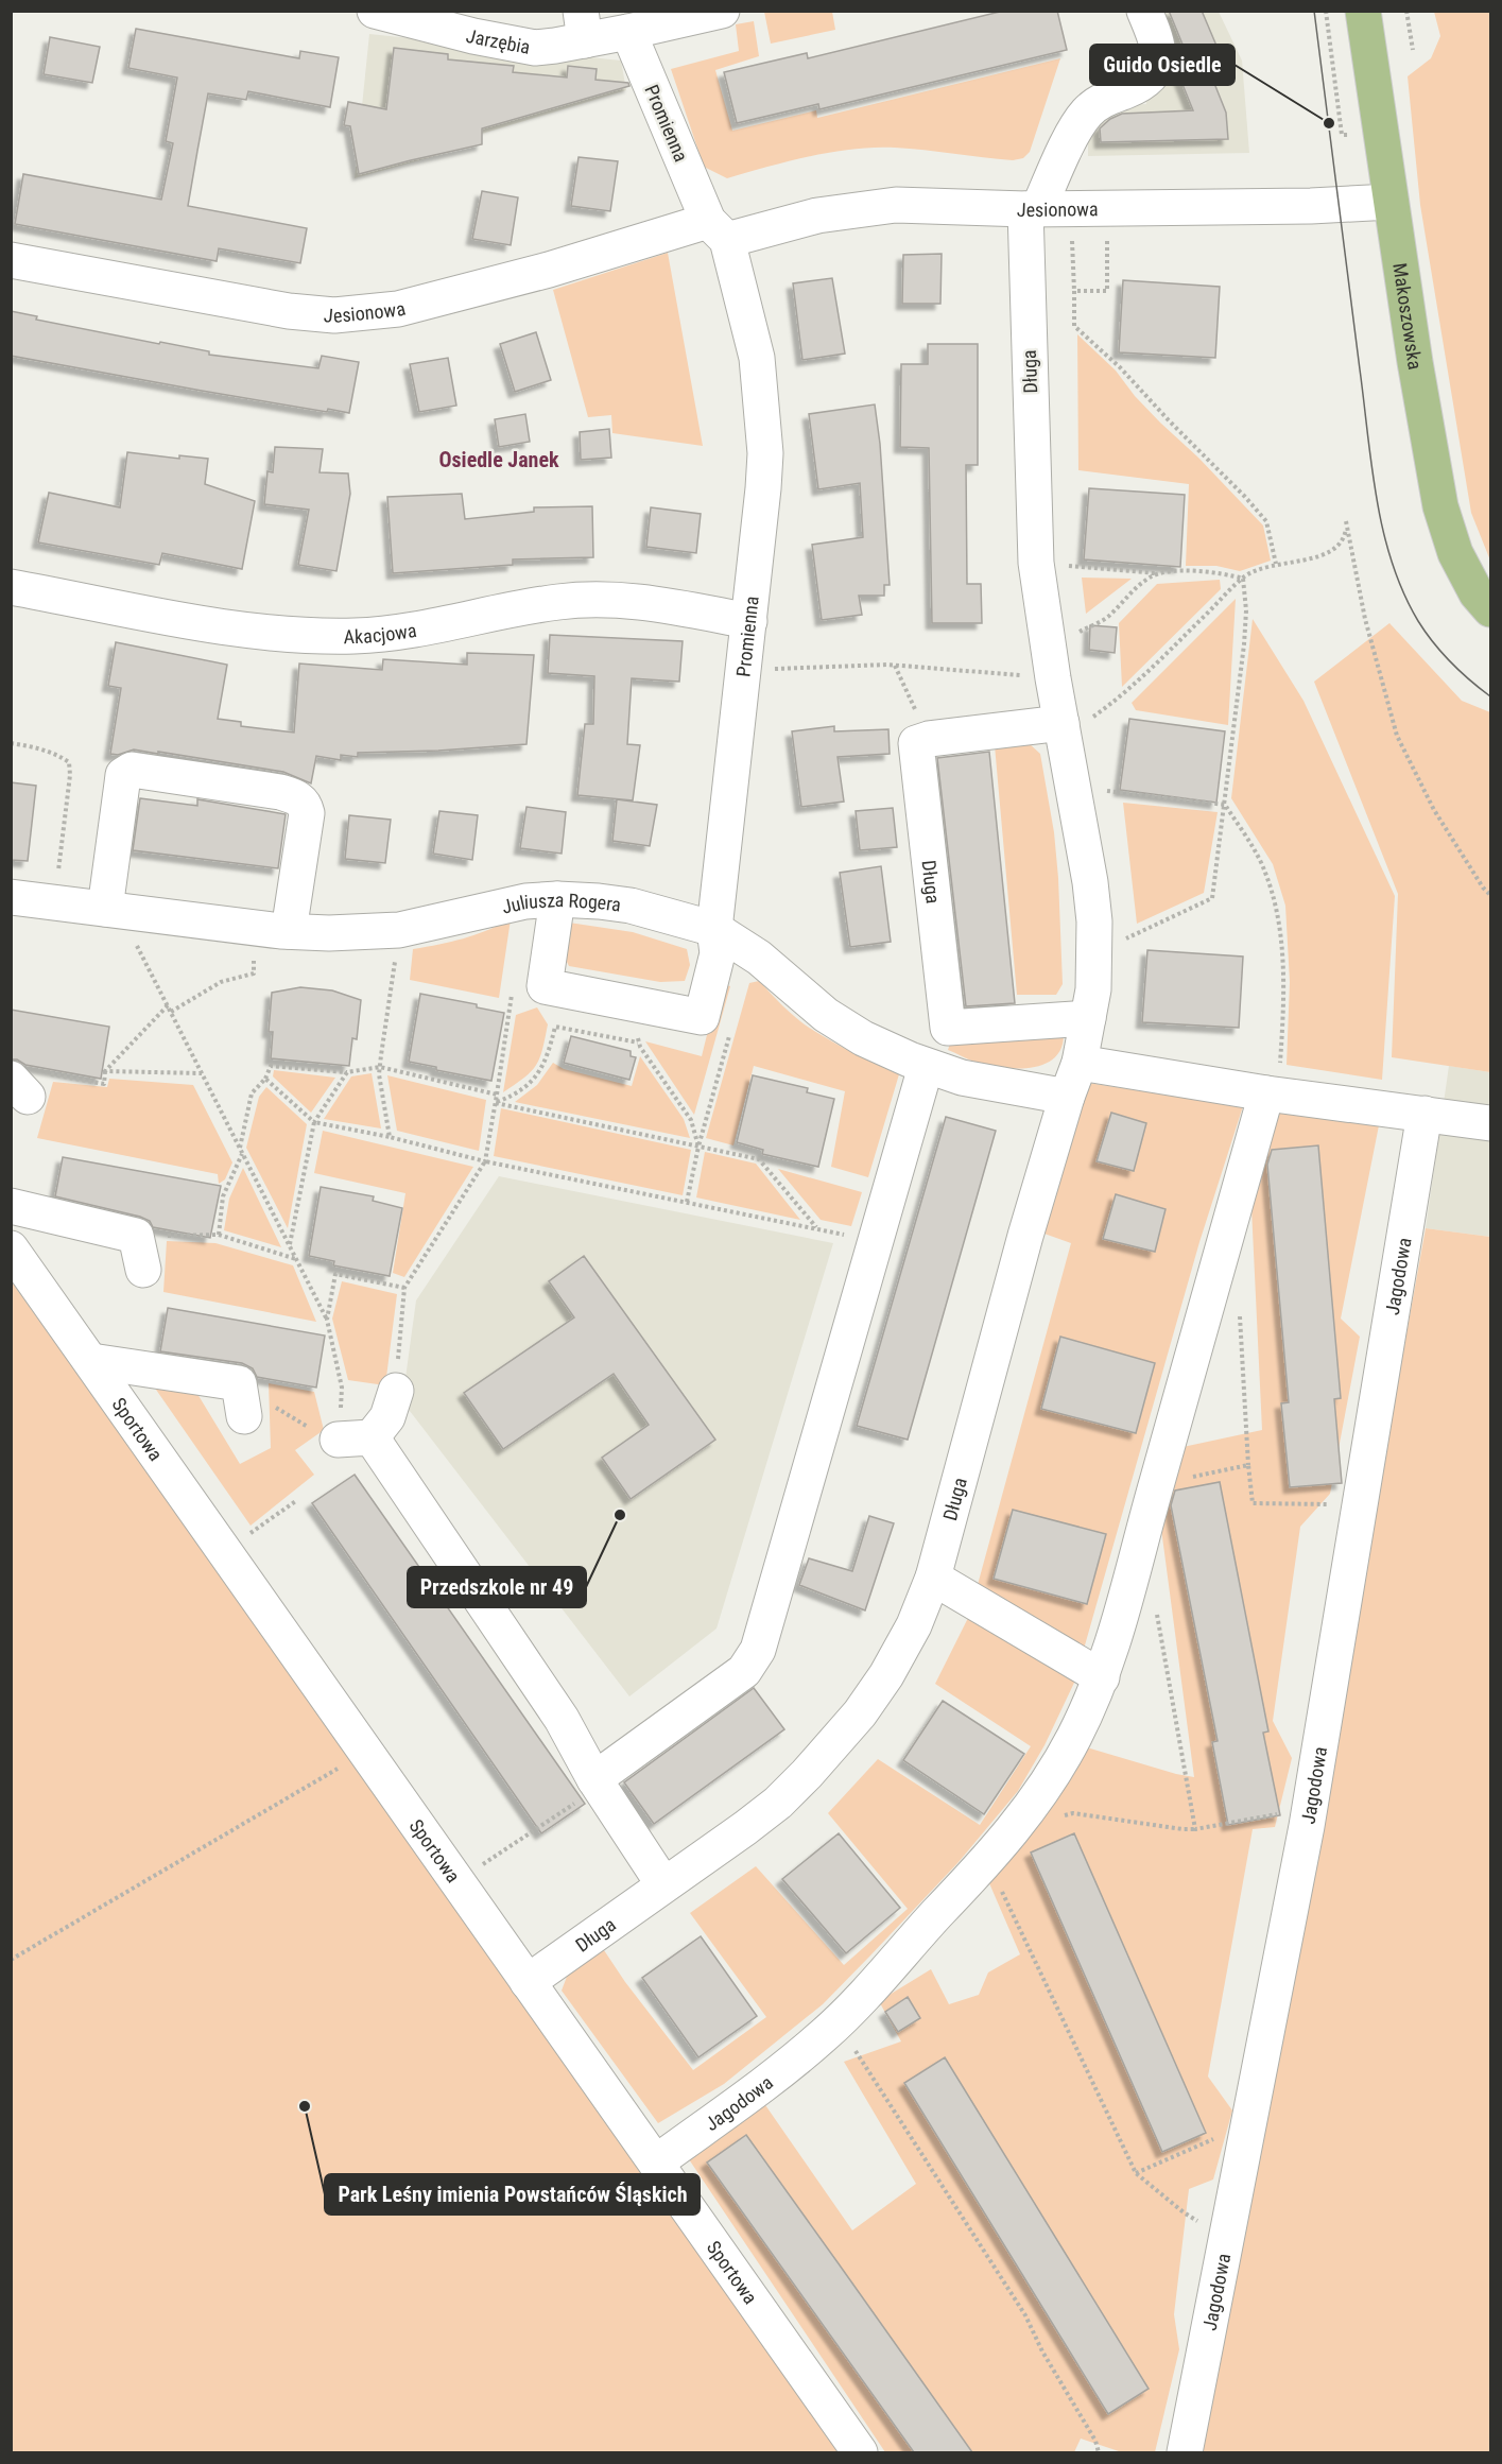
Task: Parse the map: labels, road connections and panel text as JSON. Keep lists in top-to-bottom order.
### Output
{
  "streets": {
    "main road": ["Makoszowska"],
    "street": [
      "Jarzębia",
      "Promienna",
      "Jesionowa",
      "Długa",
      "Akacjowa",
      "Juliusza Rogera",
      "Jagodowa",
      "Sportowa"
    ]
  },
  "crossings": [
    ["Jarzębia", "Promienna"],
    ["Promienna", "Jesionowa"],
    ["Promienna", "Akacjowa"],
    ["Promienna", "Juliusza Rogera"],
    ["Jesionowa", "Makoszowska"],
    ["Jesionowa", "Długa"],
    ["Długa", "Juliusza Rogera"],
    ["Długa", "Sportowa"],
    ["Jagodowa", "Sportowa"]
  ],
  "districts": ["Osiedle Janek"],
  "places": ["Guido Osiedle", "Przedszkole nr 49", "Park Leśny imienia Powstańców Śląskich"]
}
